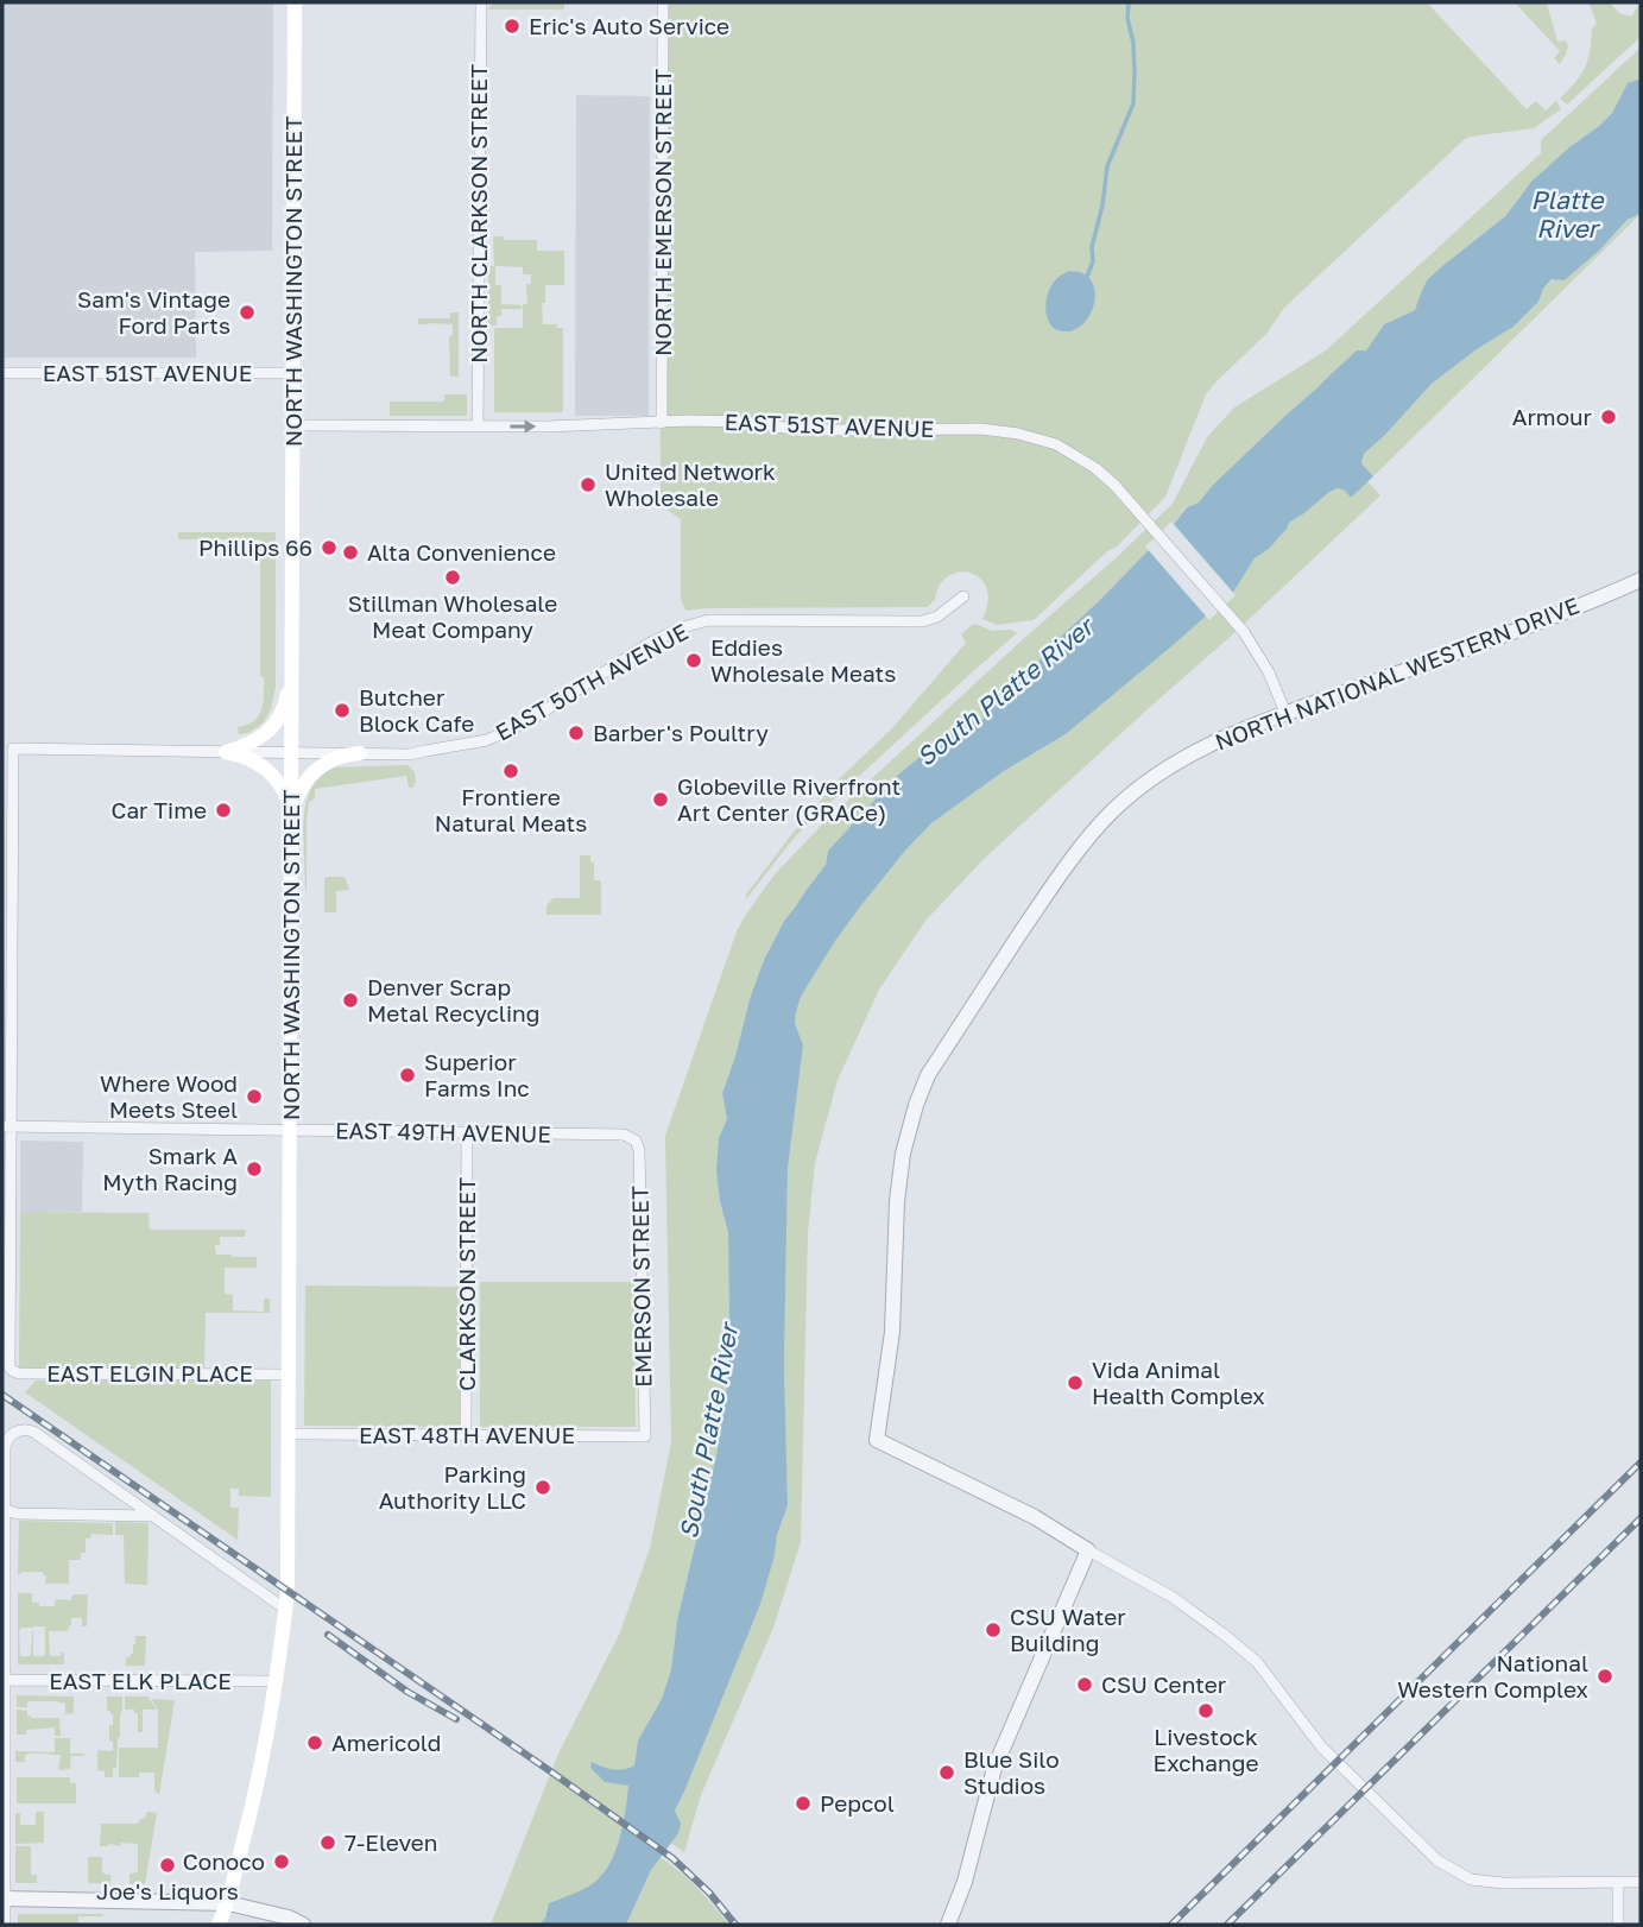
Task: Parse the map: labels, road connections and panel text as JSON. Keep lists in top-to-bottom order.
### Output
{
  "streets": {
    "main road": ["NORTH WASHINGTON STREET"],
    "street": [
      "NORTH EMERSON STREET",
      "NORTH CLARKSON STREET",
      "EAST 51ST AVENUE",
      "NORTH NATIONAL WESTERN DRIVE",
      "EAST 50TH AVENUE",
      "EAST 49TH AVENUE",
      "CLARKSON STREET",
      "EMERSON STREET",
      "EAST ELGIN PLACE",
      "EAST 48TH AVENUE",
      "EAST ELK PLACE"
    ]
  },
  "crossings": [
    ["NORTH EMERSON STREET", "EAST 51ST AVENUE"],
    ["NORTH CLARKSON STREET", "EAST 51ST AVENUE"],
    ["NORTH WASHINGTON STREET", "EAST 51ST AVENUE"],
    ["NORTH WASHINGTON STREET", "EAST 50TH AVENUE"],
    ["NORTH WASHINGTON STREET", "EAST 49TH AVENUE"],
    ["NORTH WASHINGTON STREET", "EAST ELGIN PLACE"],
    ["NORTH WASHINGTON STREET", "EAST 48TH AVENUE"],
    ["NORTH WASHINGTON STREET", "EAST ELK PLACE"],
    ["EAST 51ST AVENUE", "NORTH NATIONAL WESTERN DRIVE"],
    ["EAST 50TH AVENUE", "EAST 49TH AVENUE"],
    ["EAST 50TH AVENUE", "EAST ELGIN PLACE"],
    ["EAST 49TH AVENUE", "CLARKSON STREET"],
    ["EAST 49TH AVENUE", "EMERSON STREET"],
    ["EAST 49TH AVENUE", "EAST ELGIN PLACE"],
    ["CLARKSON STREET", "EAST 48TH AVENUE"],
    ["EMERSON STREET", "EAST 48TH AVENUE"]
  ],
  "water": ["Platte River", "South Platte River"],
  "places": [
    "Eric's Auto Service",
    "Sam's Vintage Ford Parts",
    "Armour",
    "United Network Wholesale",
    "Phillips 66",
    "Alta Convenience",
    "Stillman Wholesale Meat Company",
    "Eddies Wholesale Meats",
    "Butcher Block Cafe",
    "Barber's Poultry",
    "Frontiere Natural Meats",
    "Globeville Riverfront Art Center (GRACe)",
    "Car Time",
    "Denver Scrap Metal Recycling",
    "Superior Farms Inc",
    "Where Wood Meets Steel",
    "Smark A Myth Racing",
    "Vida Animal Health Complex",
    "Parking Authority LLC",
    "CSU Water Building",
    "National Western Complex",
    "CSU Center",
    "Livestock Exchange",
    "Americold",
    "Blue Silo Studios",
    "Pepcol",
    "7-Eleven",
    "Conoco",
    "Joe's Liquors"
  ]
}
